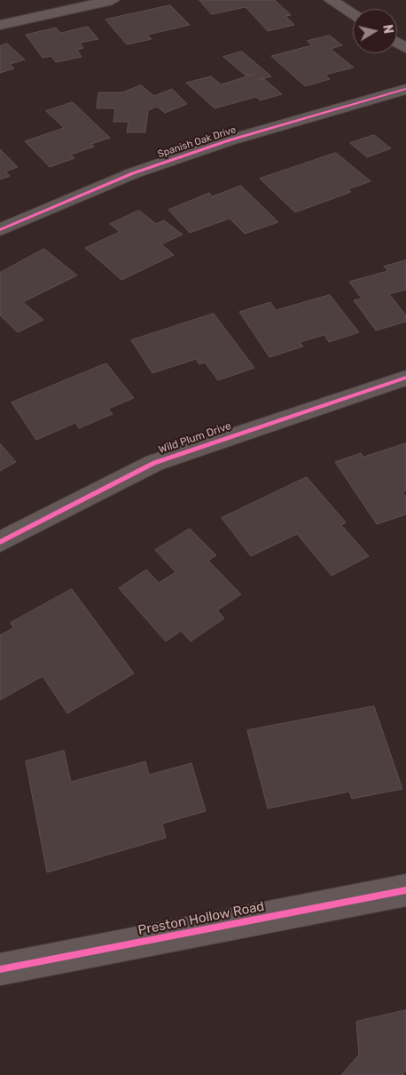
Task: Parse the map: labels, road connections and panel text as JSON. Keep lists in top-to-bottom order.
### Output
{
  "streets": {
    "street": ["Spanish Oak Drive", "Wild Plum Drive", "Preston Hollow Road"]
  },
  "north": "right"
}
